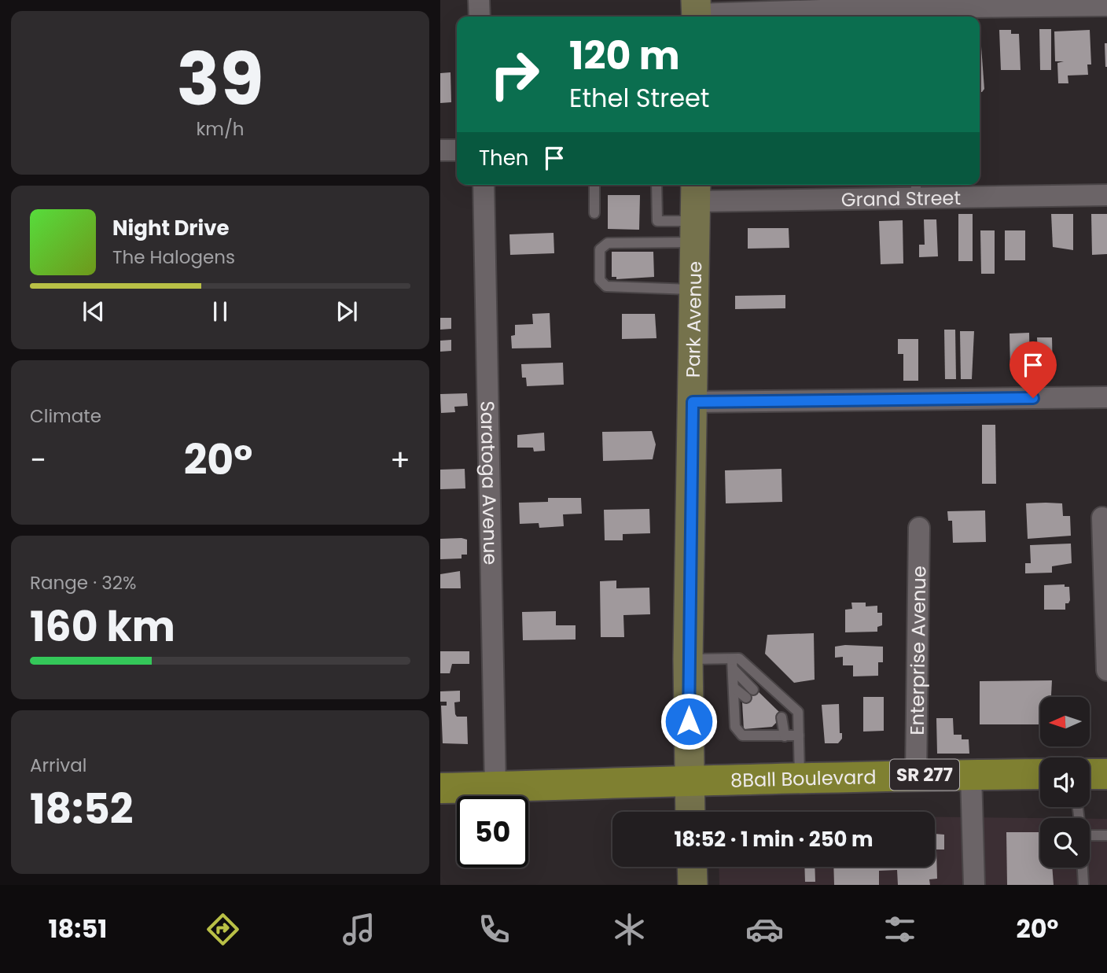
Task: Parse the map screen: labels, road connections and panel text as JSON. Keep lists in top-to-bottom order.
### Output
{
  "streets": {
    "main road": ["Park Avenue", "SR 277", "8Ball Boulevard"],
    "street": ["Grand Street", "Saratoga Avenue", "Enterprise Avenue"]
  },
  "crossings": [
    ["Grand Street", "Park Avenue"],
    ["Park Avenue", "SR 277"],
    ["Park Avenue", "8Ball Boulevard"],
    ["Saratoga Avenue", "SR 277"],
    ["Enterprise Avenue", "8Ball Boulevard"],
    ["SR 277", "8Ball Boulevard"]
  ],
  "north": "left",
  "page": {
    "tile": [
      ["39", "km/h"],
      "Climate",
      ["Range · 32%", "160 km"],
      ["Arrival", "18:52"]
    ],
    "turn": ["120 m", "Ethel Street"],
    "then": "Then",
    "song": ["Night Drive", "The Halogens"],
    "heat": ["−", "20°", "+"],
    "limit": "50",
    "trip": "18:52 · 1 min · 250 m",
    "tabs": ["18:51", "20°"]
  }
}
